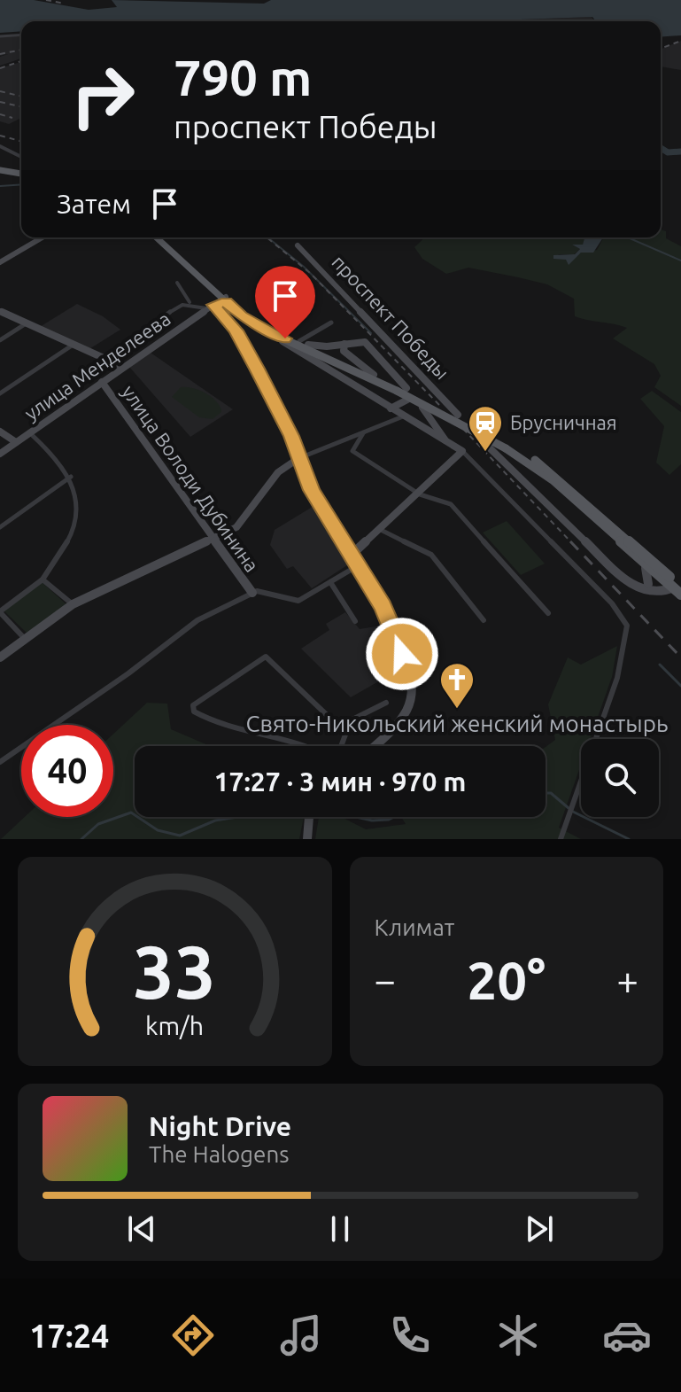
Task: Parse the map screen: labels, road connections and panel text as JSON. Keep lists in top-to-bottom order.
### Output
{
  "streets": {
    "main road": ["проспект Победы"],
    "street": ["улица Менделеева", "улица Володи Дубинина"]
  },
  "crossings": [
    ["проспект Победы", "улица Менделеева"],
    ["улица Менделеева", "улица Володи Дубинина"]
  ],
  "places": {
    "station": ["Брусничная"],
    "church": ["Свято-Никольский женский монастырь"]
  },
  "page": {
    "turn": ["790 m", "проспект Победы"],
    "then": "Затем",
    "limit": "40",
    "trip": "17:27 · 3 мин · 970 m",
    "tile": "Климат",
    "heat": ["−", "20°", "+"],
    "song": ["Night Drive", "The Halogens"],
    "tabs": "17:24",
    "gauge": ["33", "km/h"]
  }
}
